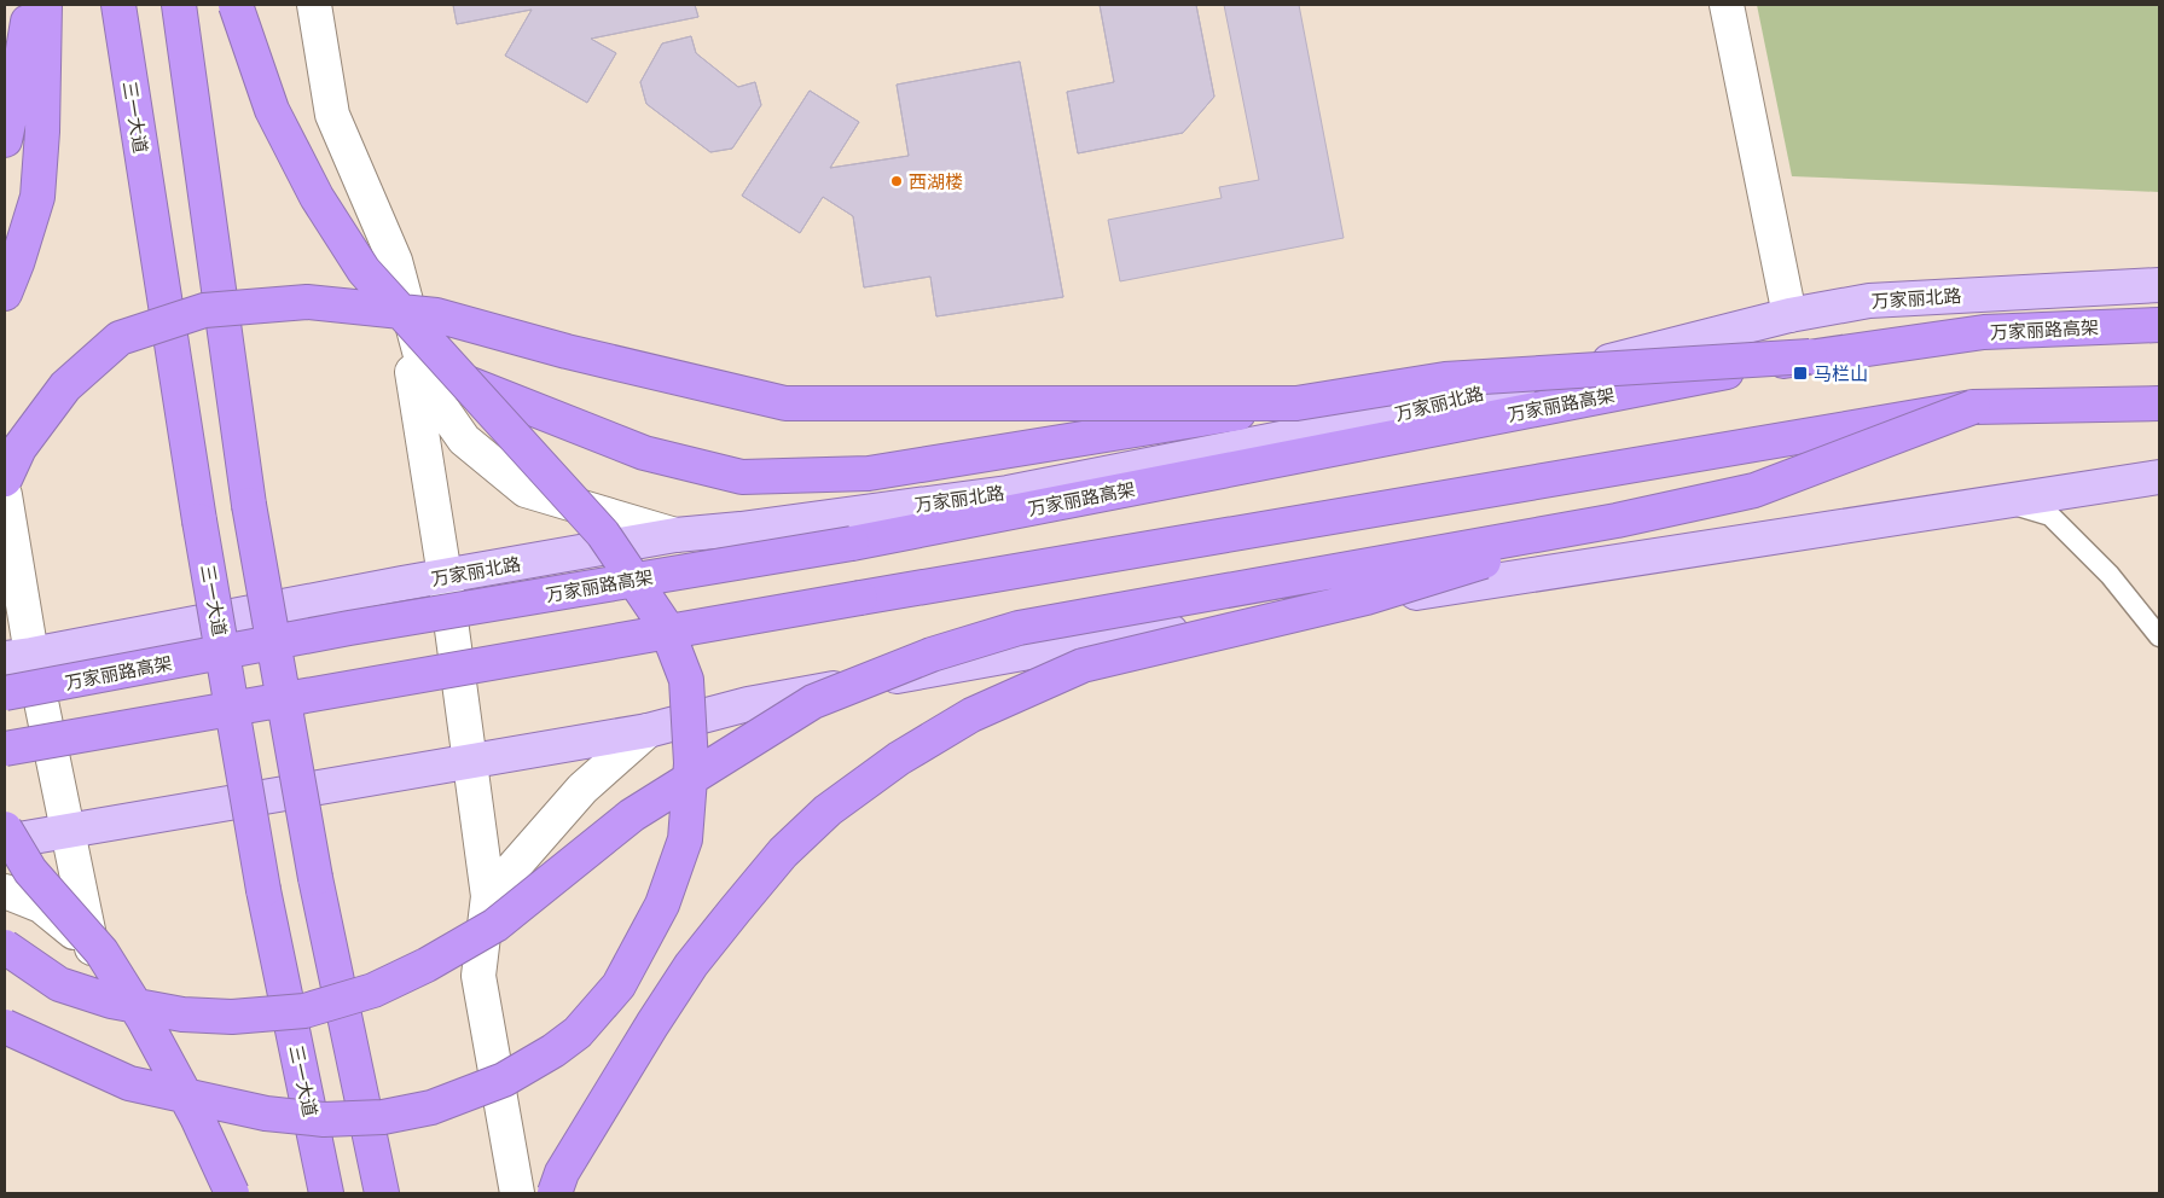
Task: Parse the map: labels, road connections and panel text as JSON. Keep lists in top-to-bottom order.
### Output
{
  "streets": {
    "highway": ["三一大道", "万家丽路高架"],
    "main road": ["万家丽北路"]
  },
  "places": {
    "other": ["西湖楼"],
    "transit": ["马栏山"]
  }
}
